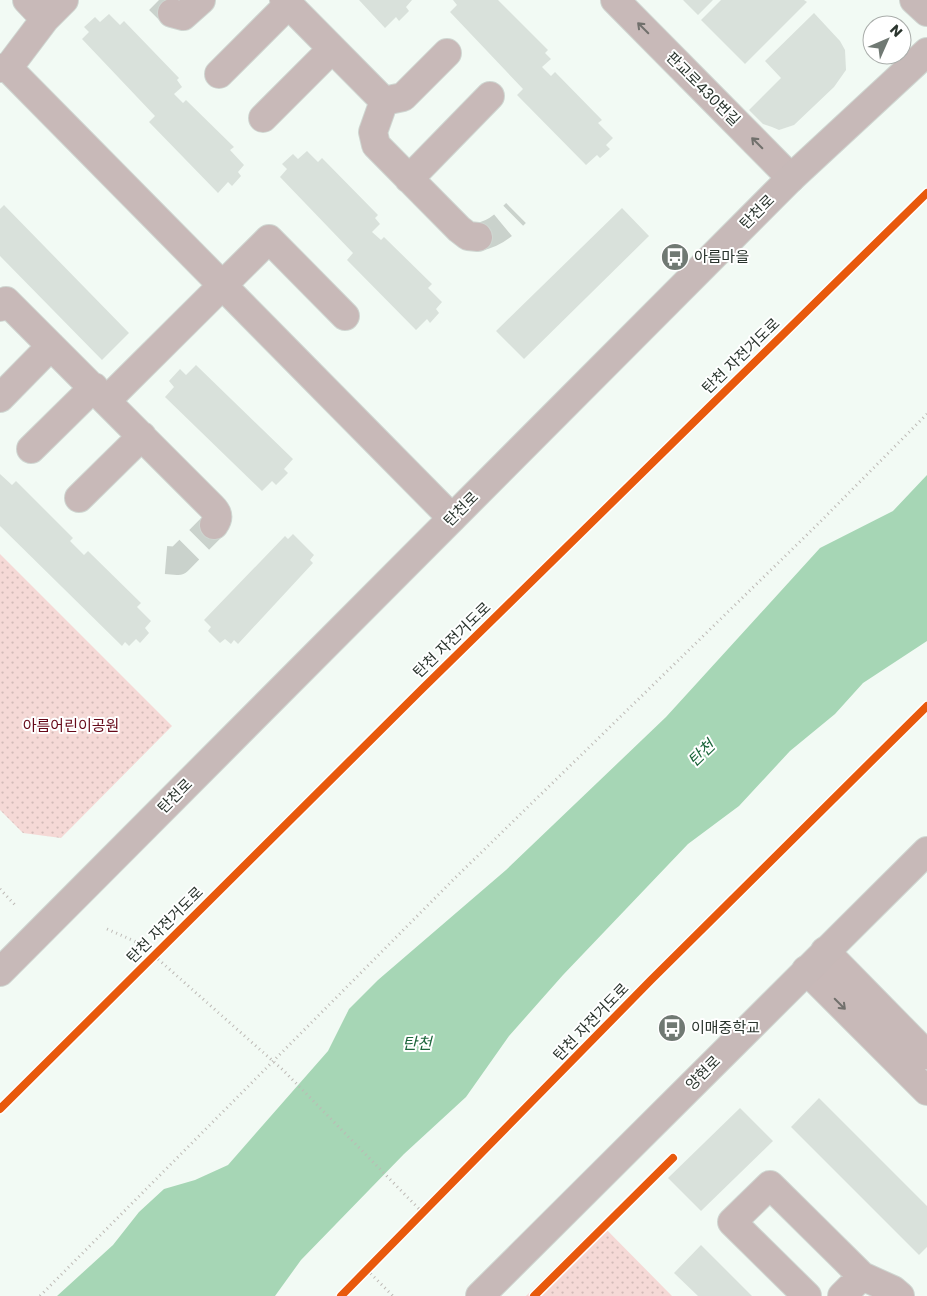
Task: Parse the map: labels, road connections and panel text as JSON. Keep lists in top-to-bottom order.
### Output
{
  "streets": {
    "main road": ["탄천로", "양현로"],
    "street": ["판교로430번길"],
    "cycle path": ["탄천 자전거도로"]
  },
  "crossings": [
    ["판교로430번길", "탄천로"]
  ],
  "one_way": ["판교로430번길"],
  "water": ["탄천"],
  "parks": ["아름어린이공원"],
  "places": {
    "bus stop": ["아름마을", "이매중학교"]
  },
  "north": "top right"
}
